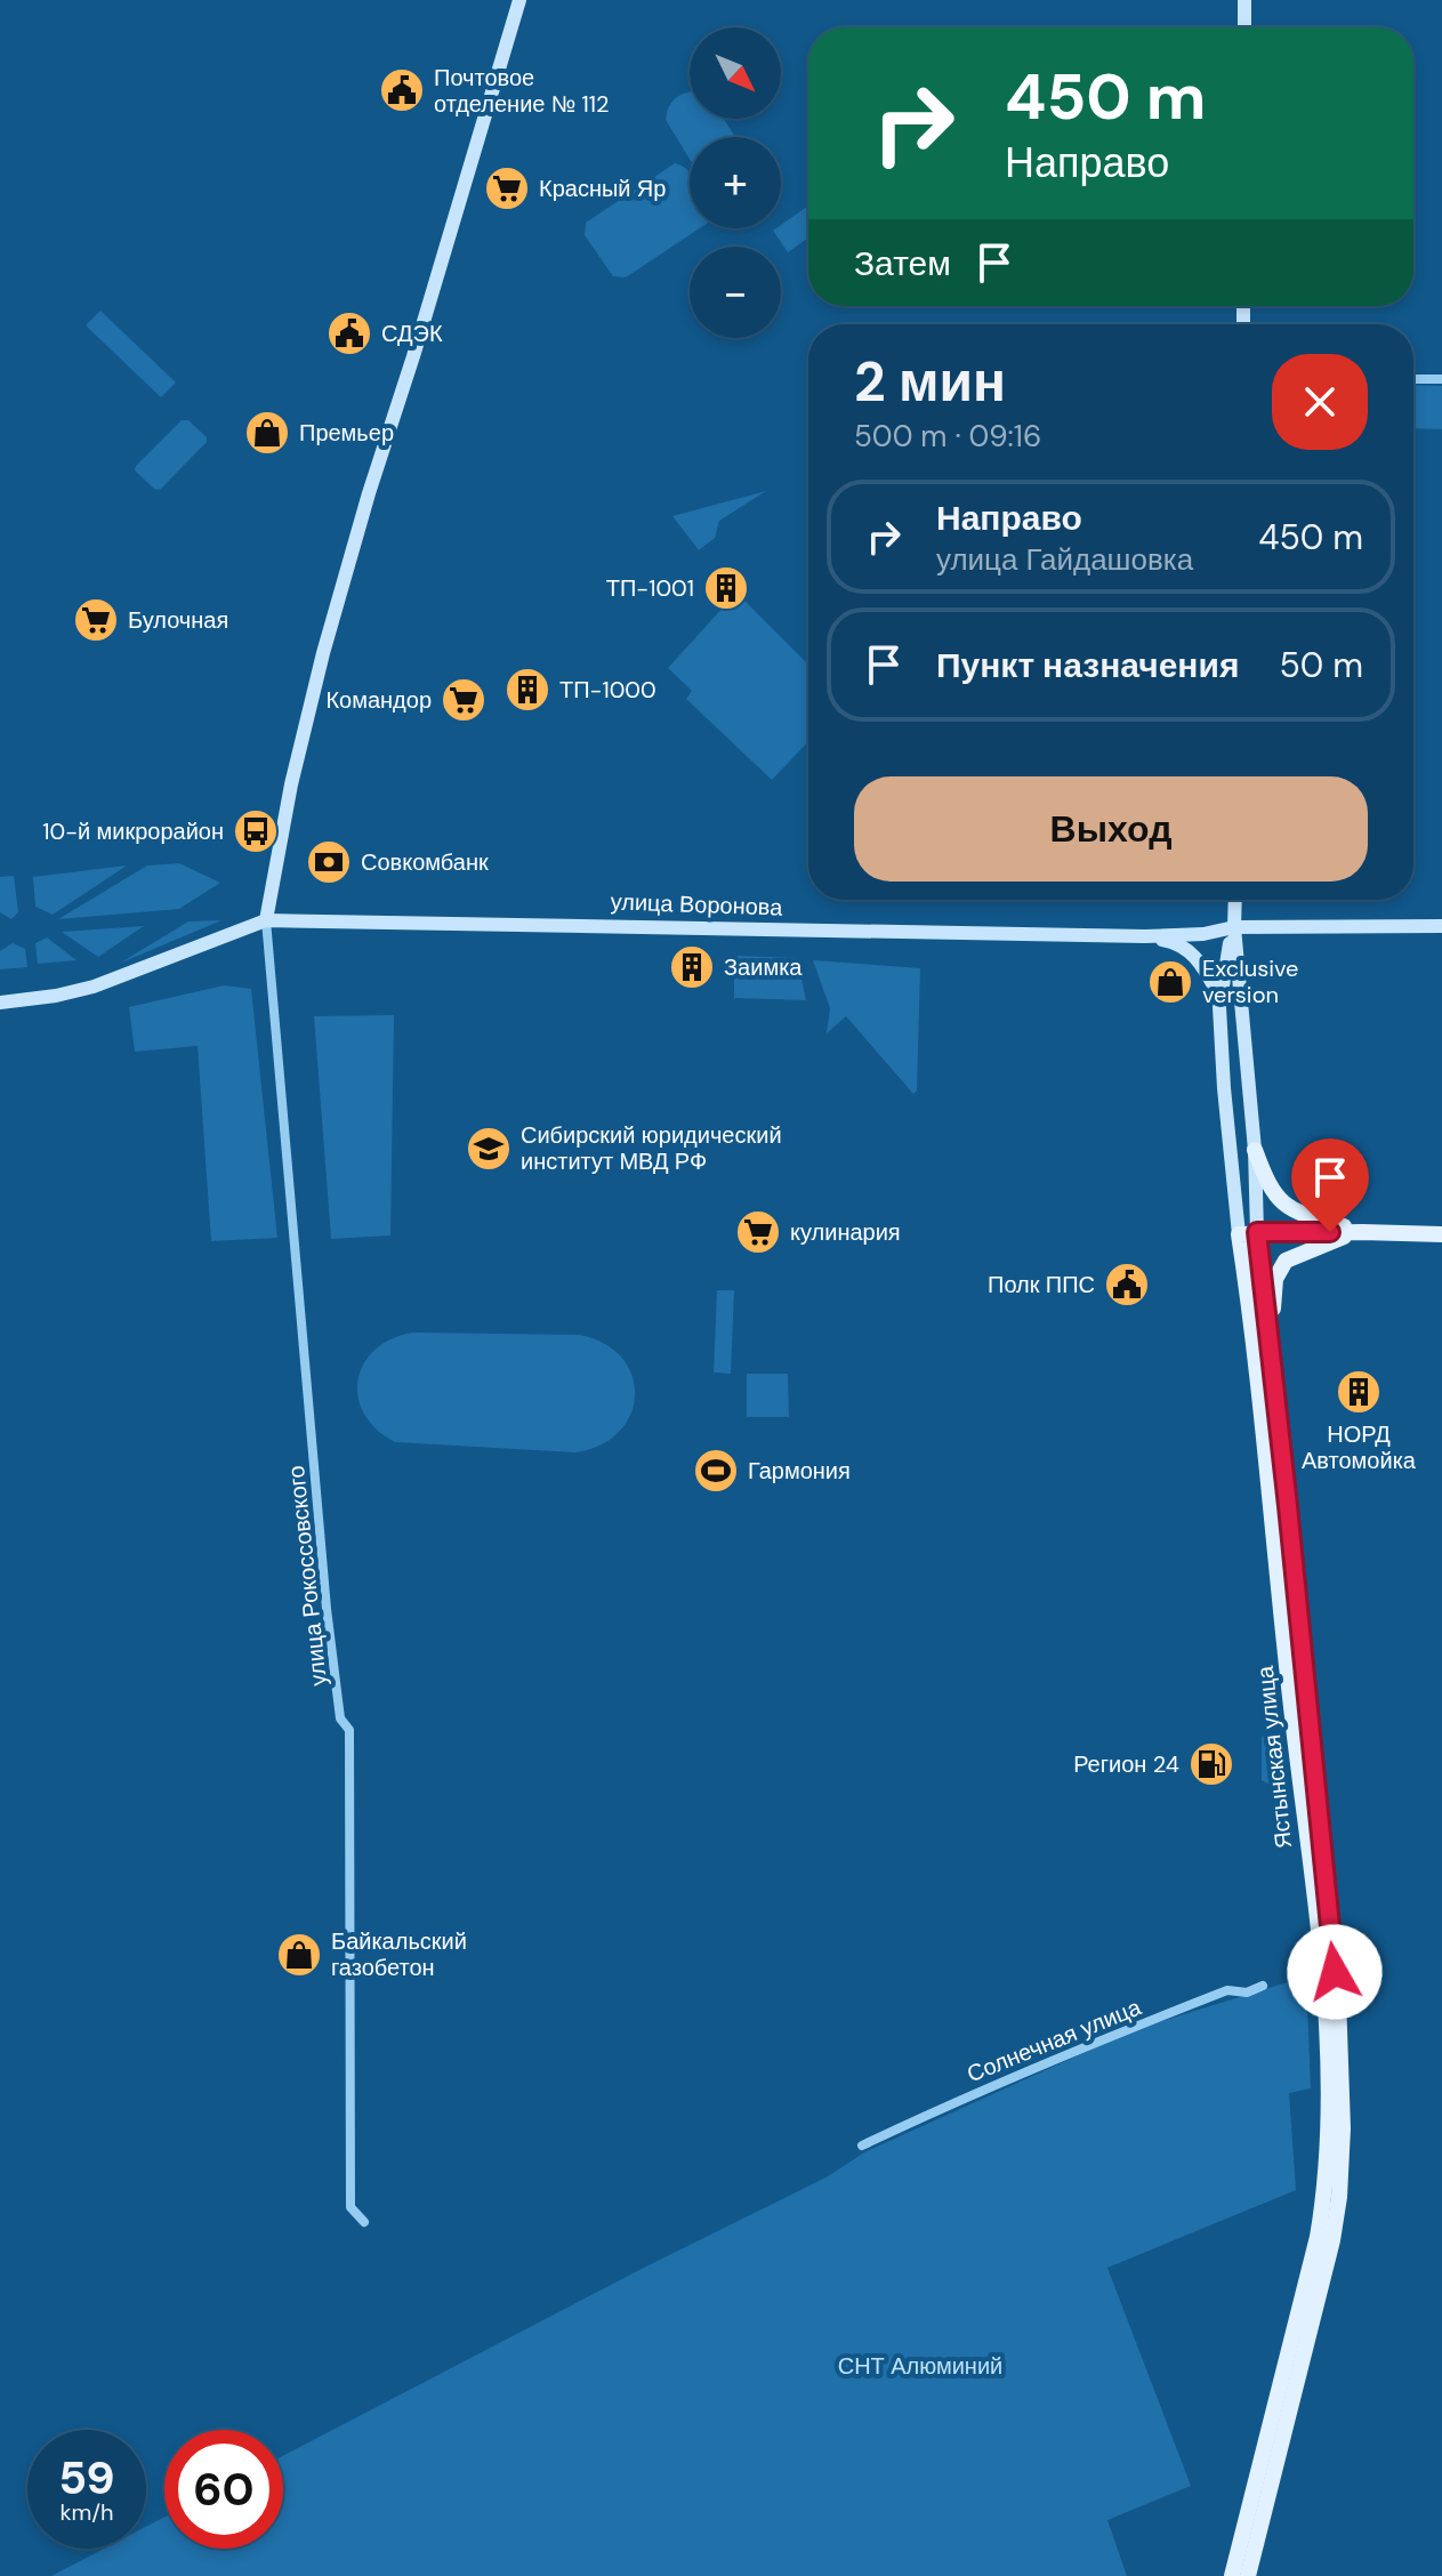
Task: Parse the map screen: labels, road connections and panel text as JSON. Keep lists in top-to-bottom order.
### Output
{
  "streets": {
    "main road": ["улица Воронова", "Ястынская улица"],
    "street": ["улица Рокоссовского", "Солнечная улица"]
  },
  "crossings": [
    ["улица Воронова", "улица Рокоссовского"],
    ["улица Воронова", "Ястынская улица"]
  ],
  "parks": ["СНТ Алюминий"],
  "places": {
    "public building": ["Почтовое отделение № 112", "СДЭК", "Полк ППС"],
    "supermarket": [
      "Красный Яр",
      "Булочная",
      "Командор",
      "кулинария"
    ],
    "shop": ["Премьер", "Exclusive version", "Байкальский газобетон"],
    "building": [
      "ТП-1001",
      "ТП-1000",
      "Заимка",
      "НОРД Автомойка"
    ],
    "bus stop": ["10-й микрорайон"],
    "bank": ["Совкомбанк"],
    "school or university": ["Сибирский юридический институт МВД РФ"],
    "sports": ["Гармония"],
    "fuel station": ["Регион 24"]
  },
  "north": "bottom right",
  "page": {
    "map_buttons": ["+", "−"],
    "turn": ["450 m", "Направо"],
    "then": "Затем",
    "heading": ["2 мин", "500 m · 09:16"],
    "list": [
      {
        "name": "Направо",
        "note": "улица Гайдашовка",
        "value": "450 m"
      },
      {
        "name": "Пункт назначения",
        "value": "50 m"
      }
    ],
    "buttons": "Выход",
    "speed": "59 km/h",
    "limit": "60"
  }
}
